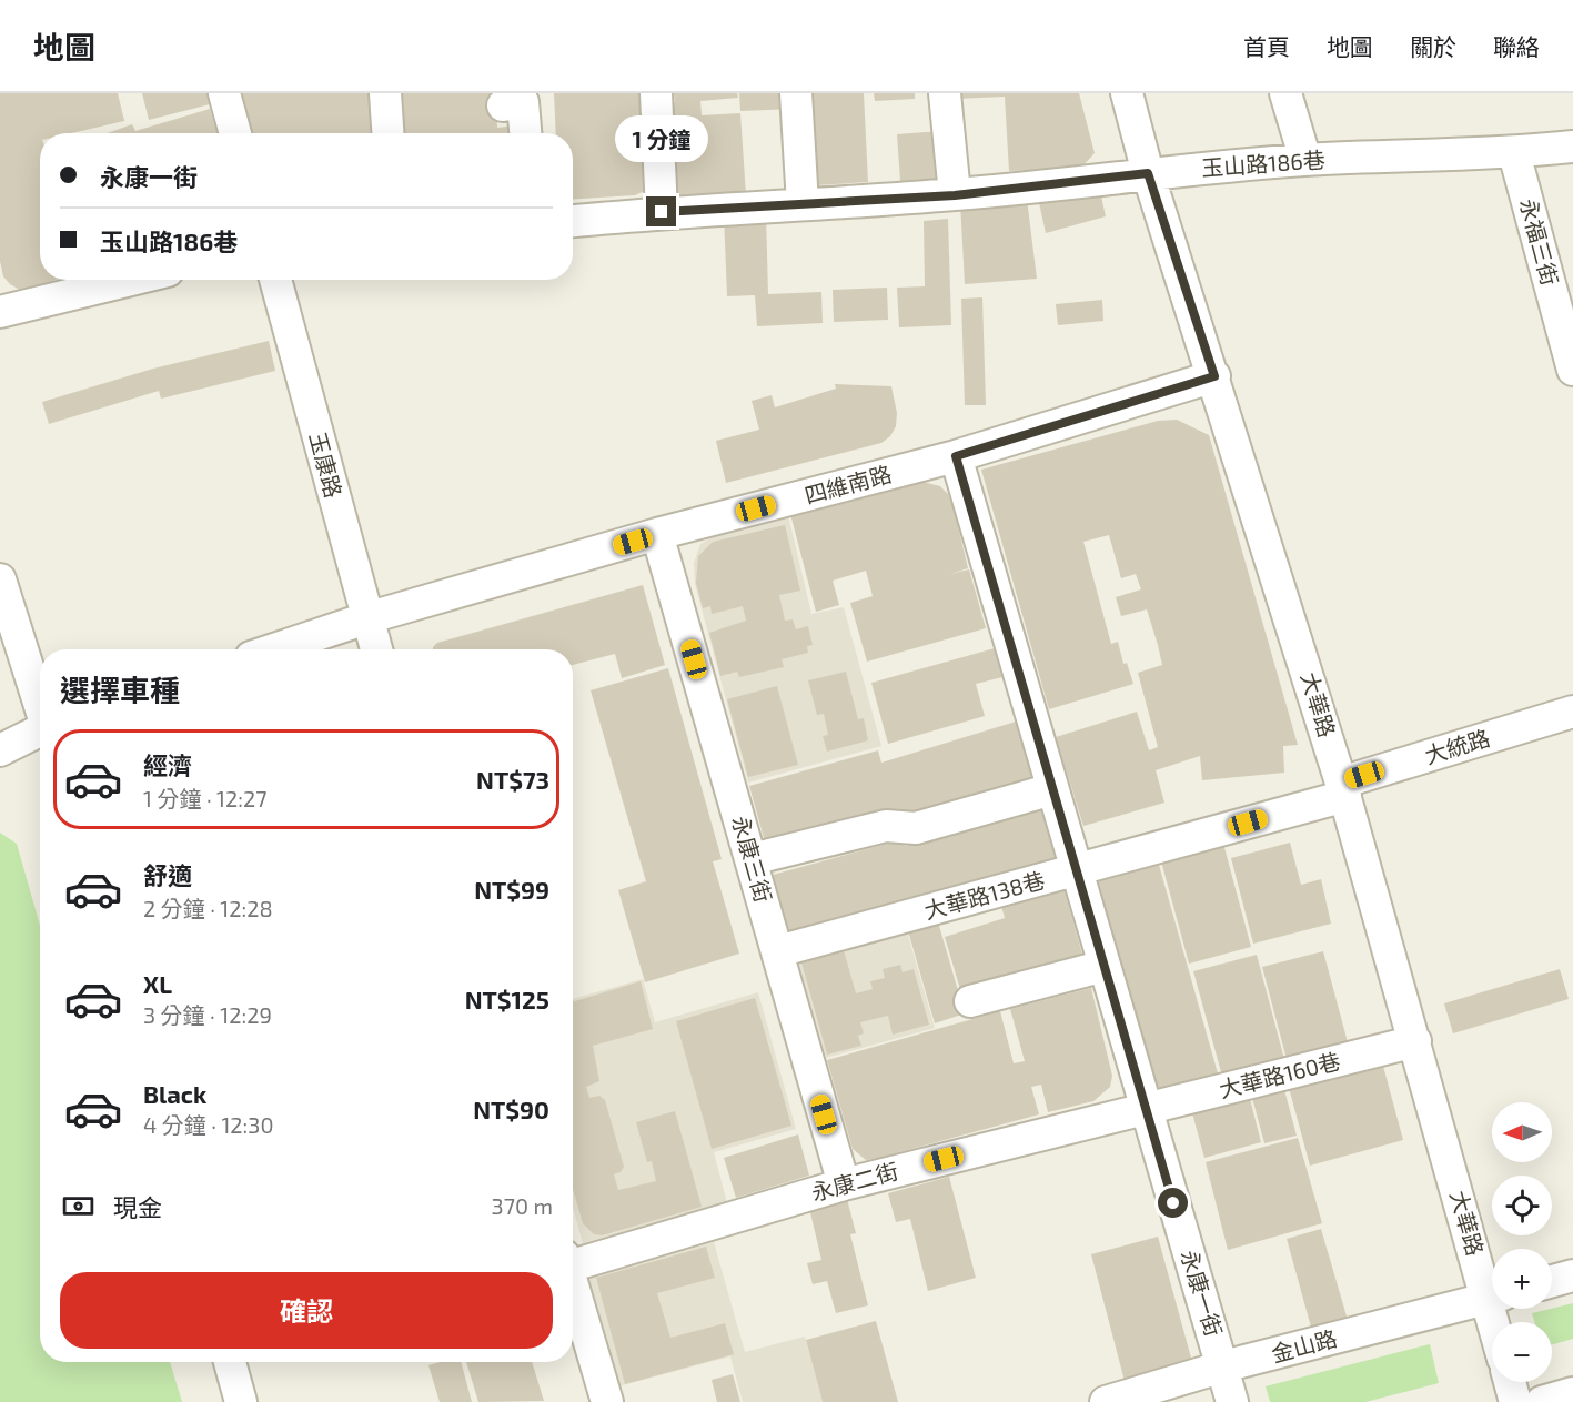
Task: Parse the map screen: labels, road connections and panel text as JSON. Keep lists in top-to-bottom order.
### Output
{
  "streets": {
    "street": [
      "玉山路186巷",
      "永福三街",
      "玉康路",
      "四維南路",
      "大華路",
      "大統路",
      "永康三街",
      "大華路138巷",
      "大華路160巷",
      "永康二街",
      "永康一街",
      "金山路"
    ]
  },
  "crossings": [
    ["玉山路186巷", "永福三街"],
    ["玉山路186巷", "大華路"],
    ["玉康路", "四維南路"],
    ["四維南路", "大華路"],
    ["四維南路", "永康三街"],
    ["四維南路", "永康一街"],
    ["大華路", "大統路"],
    ["大華路", "大華路138巷"],
    ["大華路", "大華路160巷"],
    ["大統路", "大華路138巷"],
    ["永康三街", "大華路138巷"],
    ["永康三街", "永康二街"],
    ["大華路138巷", "永康一街"],
    ["大華路160巷", "永康二街"],
    ["大華路160巷", "永康一街"],
    ["永康二街", "永康一街"],
    ["永康一街", "金山路"]
  ],
  "north": "left",
  "page": {
    "header": "地圖",
    "nav": [
      "首頁",
      "地圖",
      "關於",
      "聯絡"
    ],
    "bubble": "1 分鐘",
    "banner": ["永康一街", "玉山路186巷"],
    "heading": "選擇車種",
    "list": [
      {
        "name": "經濟",
        "note": "1 分鐘 · 12:27",
        "value": "NT$73"
      },
      {
        "name": "舒適",
        "note": "2 分鐘 · 12:28",
        "value": "NT$99"
      },
      {
        "name": "XL",
        "note": "3 分鐘 · 12:29",
        "value": "NT$125"
      },
      {
        "name": "Black",
        "note": "4 分鐘 · 12:30",
        "value": "NT$90"
      }
    ],
    "map_buttons": ["+", "−"],
    "pay": ["現金", "370 m"],
    "buttons": "確認"
  }
}
